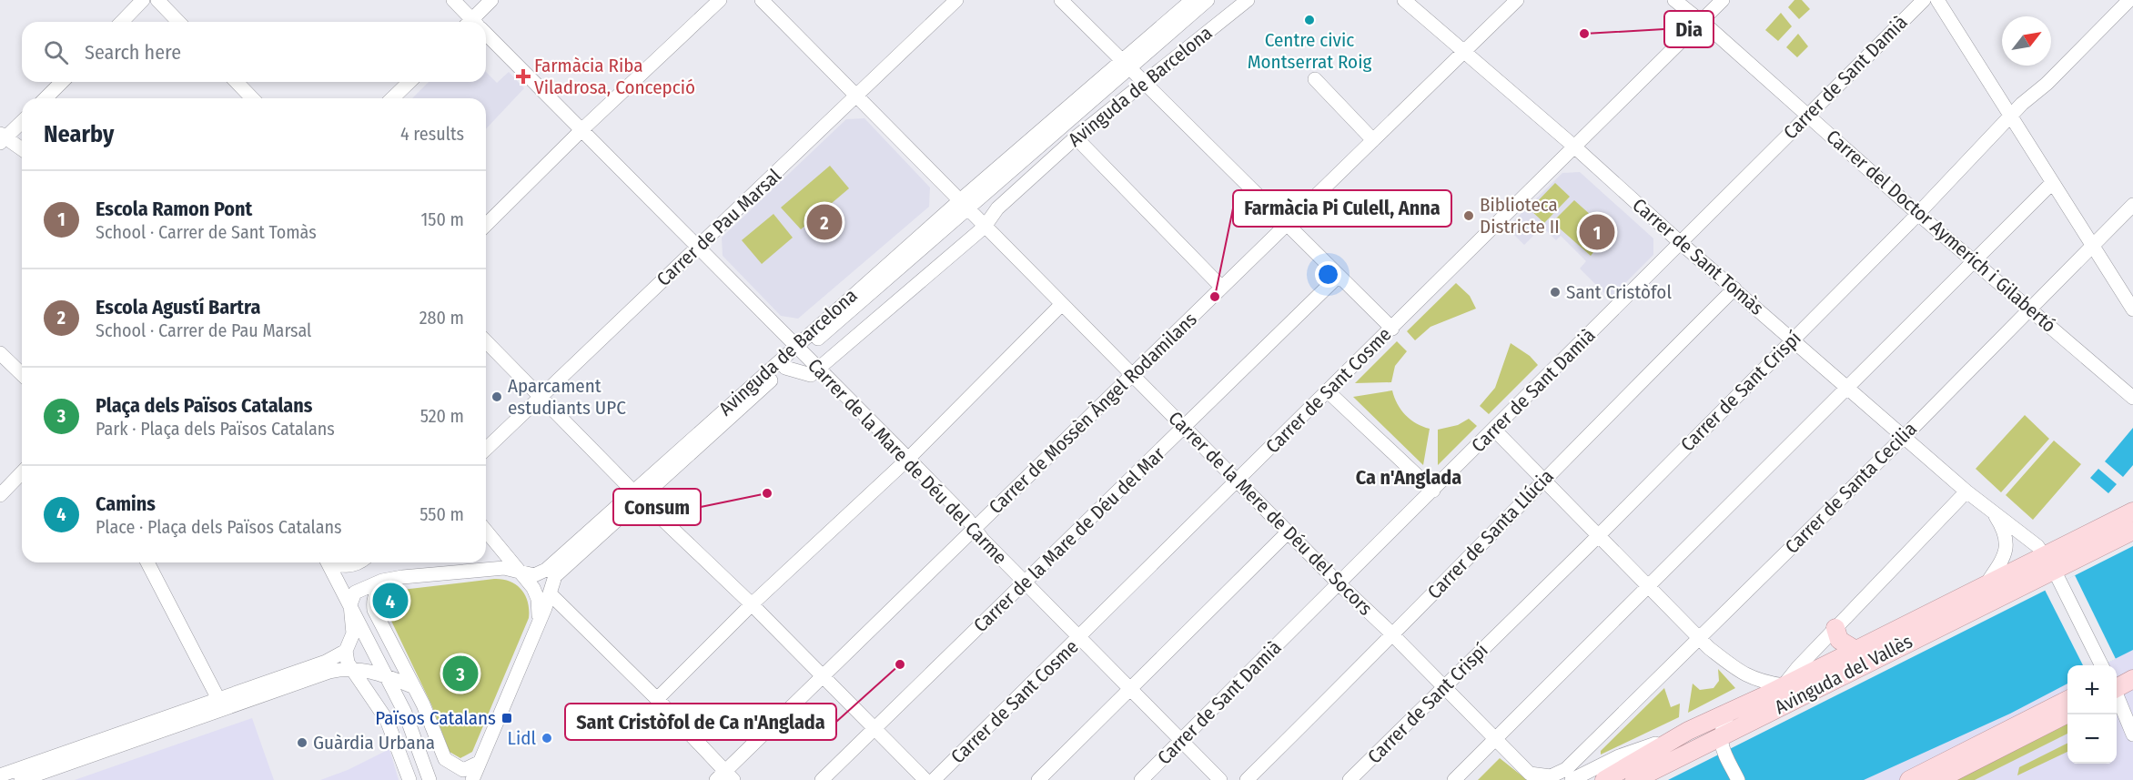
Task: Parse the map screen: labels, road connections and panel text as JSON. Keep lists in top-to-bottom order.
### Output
{
  "streets": {
    "main road": ["Avinguda del Vallès"],
    "street": [
      "Carrer de Sant Damià",
      "Avinguda de Barcelona",
      "Carrer de Pau Marsal",
      "Carrer del Doctor Aymerich i Gilabertó",
      "Carrer de Sant Tomàs",
      "Carrer de Sant Cosme",
      "Carrer de Sant Crispí",
      "Carrer de Mossèn Àngel Rodamilans",
      "Carrer de la Mare de Déu del Carme",
      "Carrer de Santa Cecilia",
      "Carrer de la Mere de Déu del Socors",
      "Carrer de Santa Llúcia",
      "Carrer de la Mare de Déu del Mar"
    ]
  },
  "crossings": [
    ["Carrer de Sant Damià", "Carrer del Doctor Aymerich i Gilabertó"],
    ["Carrer de Sant Damià", "Carrer de Sant Tomàs"],
    ["Carrer de Sant Damià", "Carrer de la Mare de Déu del Carme"],
    ["Carrer de Sant Damià", "Carrer de la Mere de Déu del Socors"],
    ["Avinguda de Barcelona", "Carrer de la Mare de Déu del Carme"],
    ["Avinguda de Barcelona", "Carrer de la Mere de Déu del Socors"],
    ["Carrer de Pau Marsal", "Carrer de la Mare de Déu del Carme"],
    ["Carrer de Pau Marsal", "Carrer de la Mere de Déu del Socors"],
    ["Carrer del Doctor Aymerich i Gilabertó", "Carrer de Sant Cosme"],
    ["Carrer del Doctor Aymerich i Gilabertó", "Carrer de Sant Crispí"],
    ["Carrer del Doctor Aymerich i Gilabertó", "Carrer de Santa Cecilia"],
    ["Carrer de Sant Tomàs", "Carrer de Sant Cosme"],
    ["Carrer de Sant Tomàs", "Carrer de Sant Crispí"],
    ["Carrer de Sant Tomàs", "Carrer de Mossèn Àngel Rodamilans"],
    ["Carrer de Sant Tomàs", "Carrer de Santa Cecilia"],
    ["Carrer de Sant Tomàs", "Carrer de Santa Llúcia"],
    ["Carrer de Sant Tomàs", "Avinguda del Vallès"],
    ["Carrer de Sant Cosme", "Carrer de la Mare de Déu del Carme"],
    ["Carrer de Sant Cosme", "Carrer de la Mere de Déu del Socors"],
    ["Carrer de Sant Crispí", "Carrer de la Mere de Déu del Socors"],
    ["Carrer de Mossèn Àngel Rodamilans", "Carrer de la Mare de Déu del Carme"],
    ["Carrer de Mossèn Àngel Rodamilans", "Carrer de la Mere de Déu del Socors"],
    ["Carrer de la Mare de Déu del Carme", "Carrer de la Mare de Déu del Mar"],
    ["Carrer de Santa Cecilia", "Carrer de la Mere de Déu del Socors"],
    ["Carrer de Santa Cecilia", "Avinguda del Vallès"],
    ["Carrer de la Mere de Déu del Socors", "Carrer de Santa Llúcia"],
    ["Carrer de la Mere de Déu del Socors", "Carrer de la Mare de Déu del Mar"],
    ["Carrer de la Mere de Déu del Socors", "Avinguda del Vallès"]
  ],
  "districts": ["Ca n'Anglada"],
  "places": {
    "other": [
      "Centre civic Montserrat Roig",
      "Dia",
      "Biblioteca Districte II",
      "Sant Cristòfol",
      "Farmàcia Pi Culell, Anna",
      "Aparcament estudiants UPC",
      "Consum",
      "Sant Cristòfol de Ca n'Anglada",
      "Lidl",
      "Guàrdia Urbana"
    ],
    "health": ["Farmàcia Riba Viladrosa, Concepció"],
    "transit": ["Països Catalans"]
  },
  "north": "top right",
  "page": {
    "search": "Search here",
    "heading": ["Nearby", "4 results"],
    "list": [
      {
        "mark": "1",
        "name": "Escola Ramon Pont",
        "note": "School · Carrer de Sant Tomàs",
        "value": "150 m"
      },
      {
        "mark": "2",
        "name": "Escola Agustí Bartra",
        "note": "School · Carrer de Pau Marsal",
        "value": "280 m"
      },
      {
        "mark": "3",
        "name": "Plaça dels Països Catalans",
        "note": "Park · Plaça dels Països Catalans",
        "value": "520 m"
      },
      {
        "mark": "4",
        "name": "Camins",
        "note": "Place · Plaça dels Països Catalans",
        "value": "550 m"
      }
    ],
    "pins": [
      "2",
      "1",
      "4",
      "3"
    ],
    "map_buttons": ["+", "−"]
  }
}
